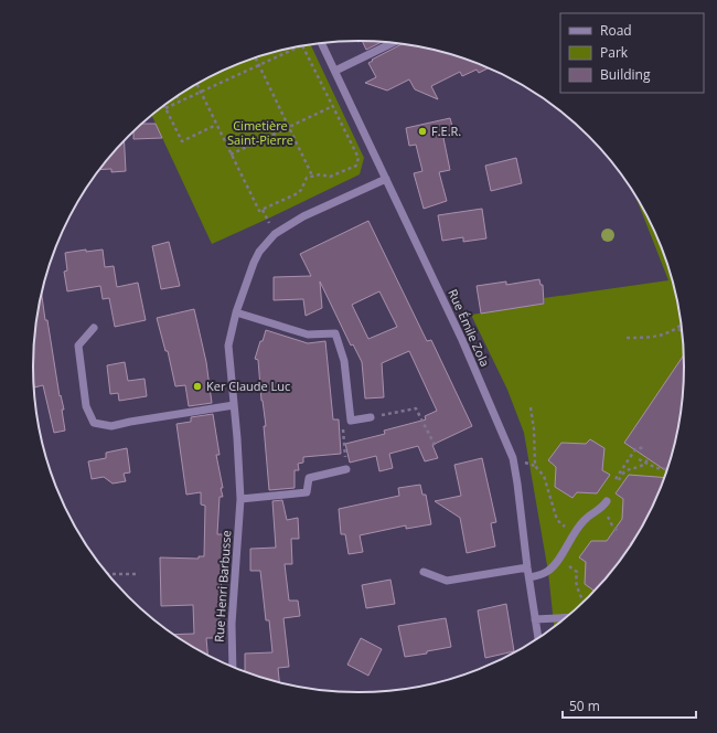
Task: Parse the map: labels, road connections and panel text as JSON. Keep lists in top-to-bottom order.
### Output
{
  "streets": {
    "street": ["Rue Émile Zola", "Rue Henri Barbusse"]
  },
  "crossings": [
    ["Rue Émile Zola", "Rue Henri Barbusse"]
  ],
  "parks": ["Cimetière Saint-Pierre"],
  "places": ["F.E.R.", "Ker Claude Luc"],
  "legend": ["Road", "Park", "Building"],
  "scale_bar": "50 m"
}
